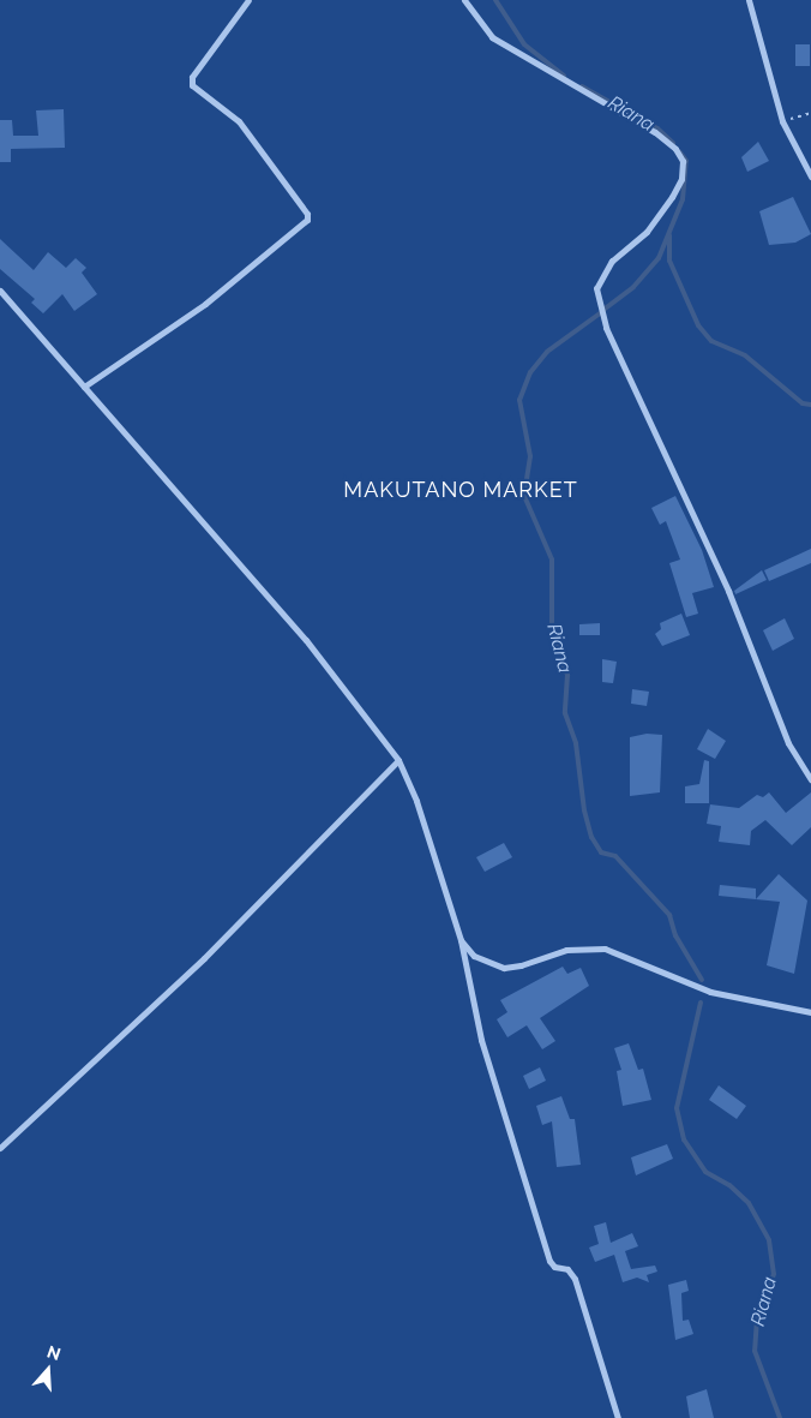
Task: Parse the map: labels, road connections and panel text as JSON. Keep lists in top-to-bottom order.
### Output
{
  "districts": ["MAKUTANO MARKET"],
  "water": ["Riana"],
  "north": "top"
}
